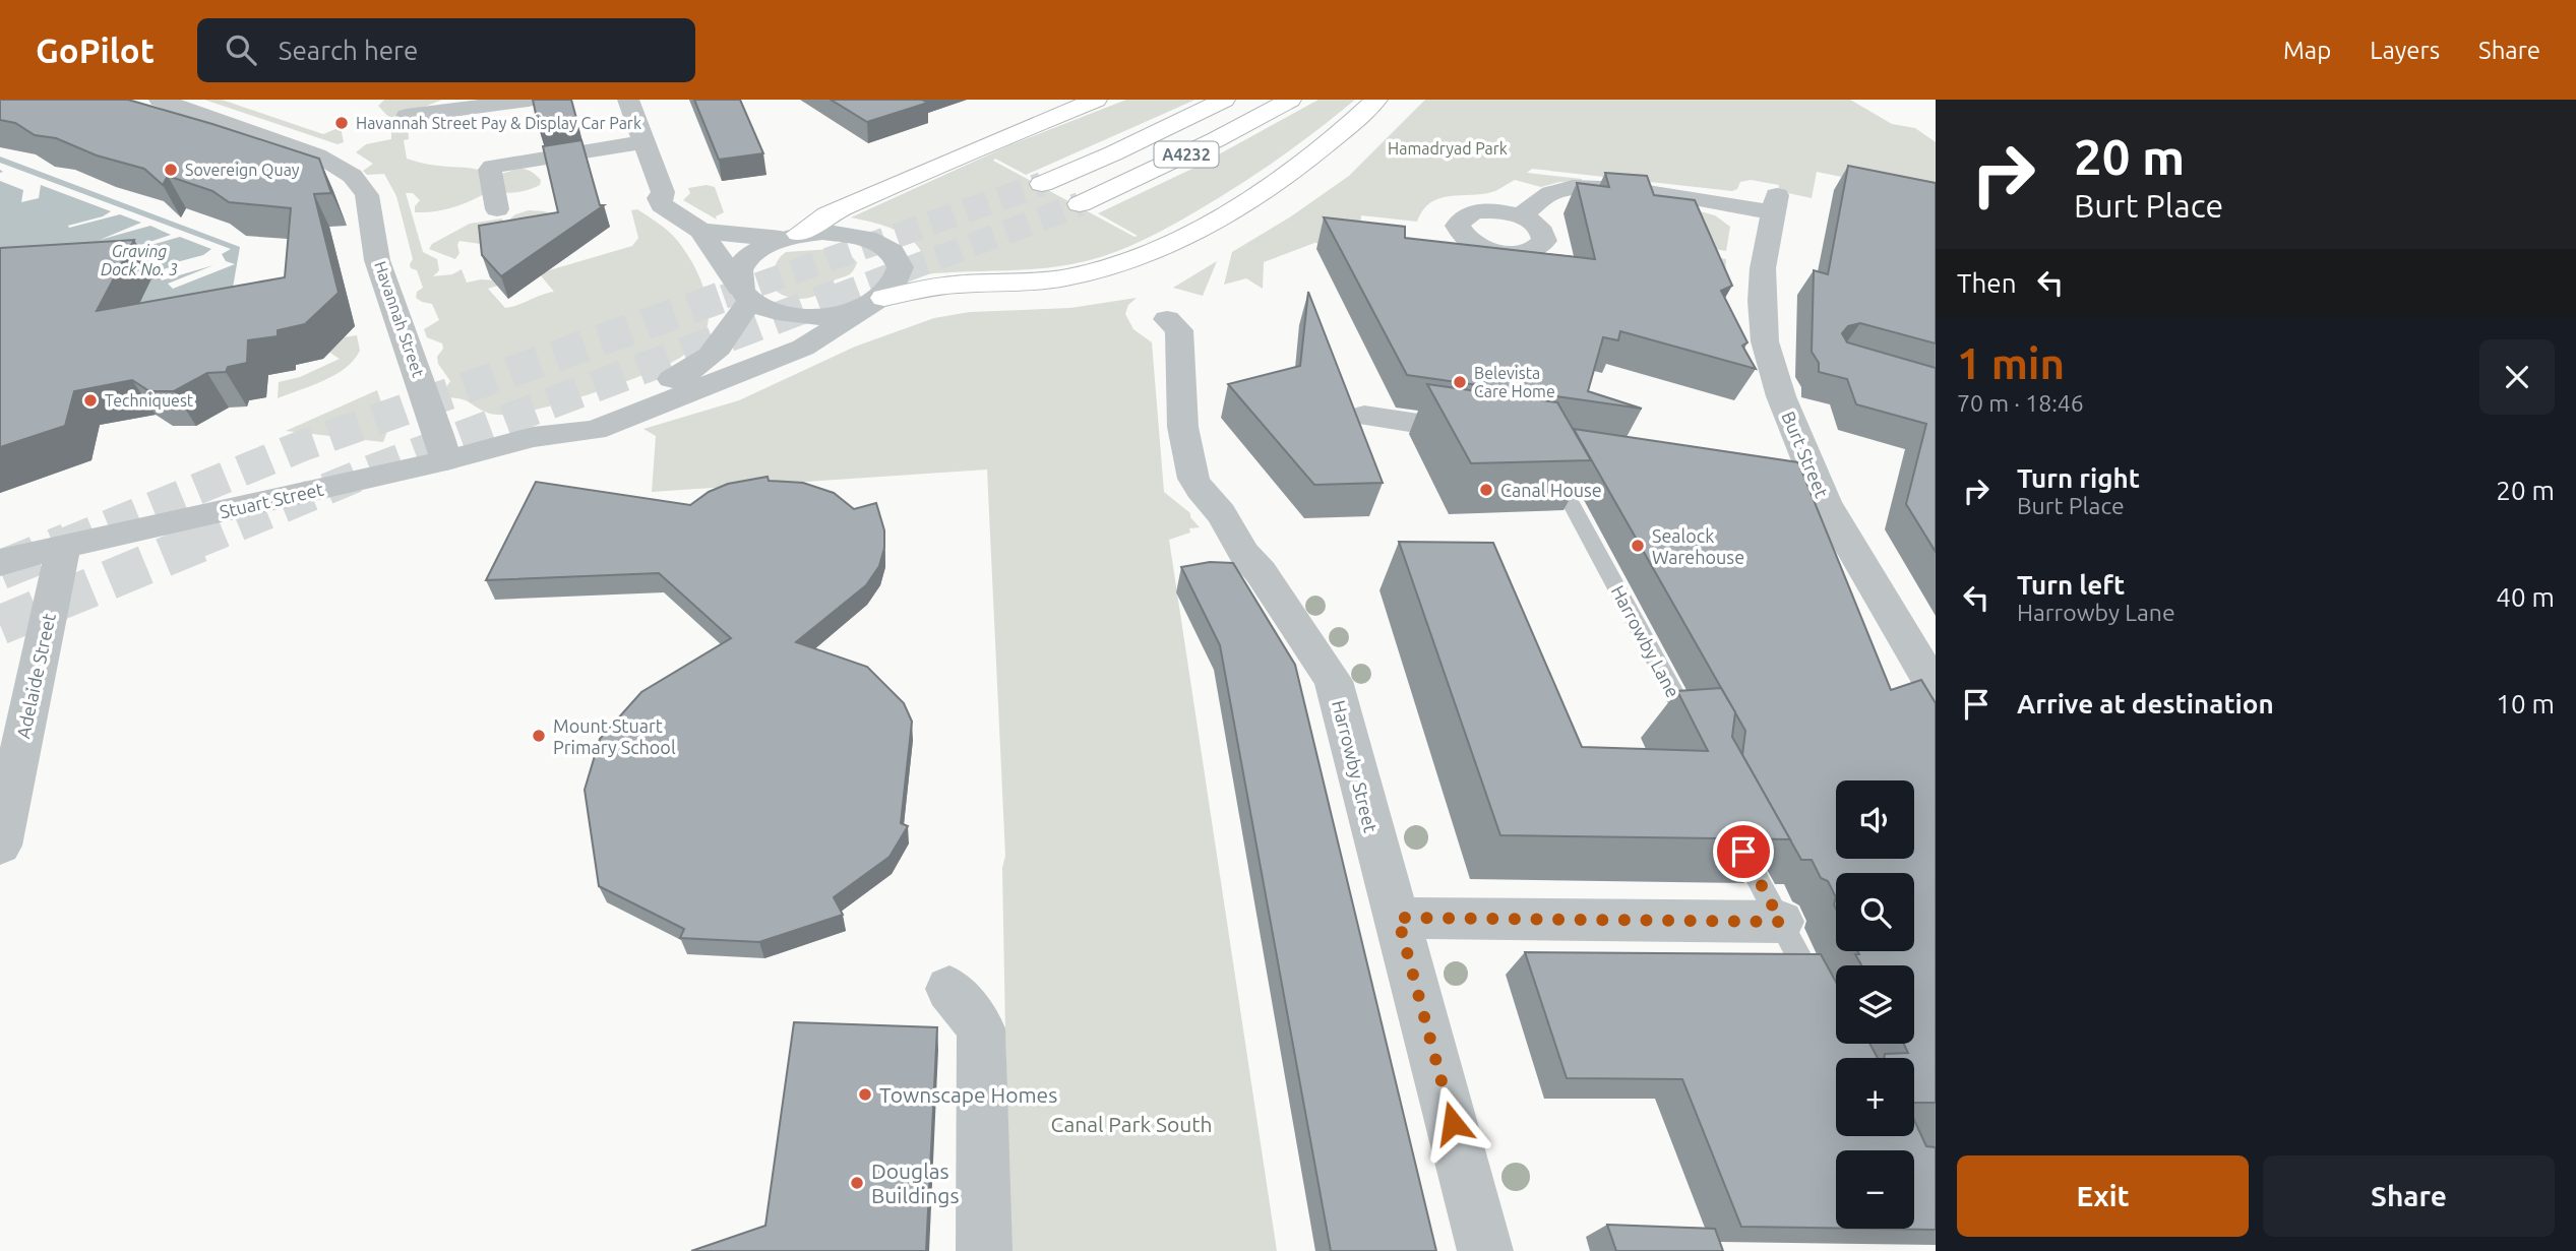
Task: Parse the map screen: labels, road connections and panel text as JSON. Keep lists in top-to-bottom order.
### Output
{
  "streets": {
    "main road": ["A4232"],
    "street": [
      "Havannah Street",
      "Burt Street",
      "Stuart Street",
      "Adelaide Street",
      "Harrowby Street"
    ],
    "lane": ["Harrowby Lane"]
  },
  "crossings": [
    ["Havannah Street", "Stuart Street"],
    ["Stuart Street", "Adelaide Street"]
  ],
  "water": ["Graving Dock No. 3"],
  "parks": ["Hamadryad Park", "Canal Park South"],
  "places": [
    "Havannah Street Pay & Display Car Park",
    "Sovereign Quay",
    "Belevista Care Home",
    "Techniquest",
    "Canal House",
    "Sealock Warehouse",
    "Mount Stuart Primary School",
    "Townscape Homes",
    "Douglas Buildings"
  ],
  "page": {
    "header": "GoPilot",
    "search": "Search here",
    "nav": ["Map", "Layers", "Share"],
    "turn": ["20 m", "Burt Place"],
    "then": "Then",
    "heading": ["1 min", "70 m · 18:46"],
    "list": [
      {
        "name": "Turn right",
        "note": "Burt Place",
        "value": "20 m"
      },
      {
        "name": "Turn left",
        "note": "Harrowby Lane",
        "value": "40 m"
      },
      {
        "name": "Arrive at destination",
        "value": "10 m"
      }
    ],
    "map_buttons": ["+", "−"],
    "buttons": ["Exit", "Share"]
  }
}
